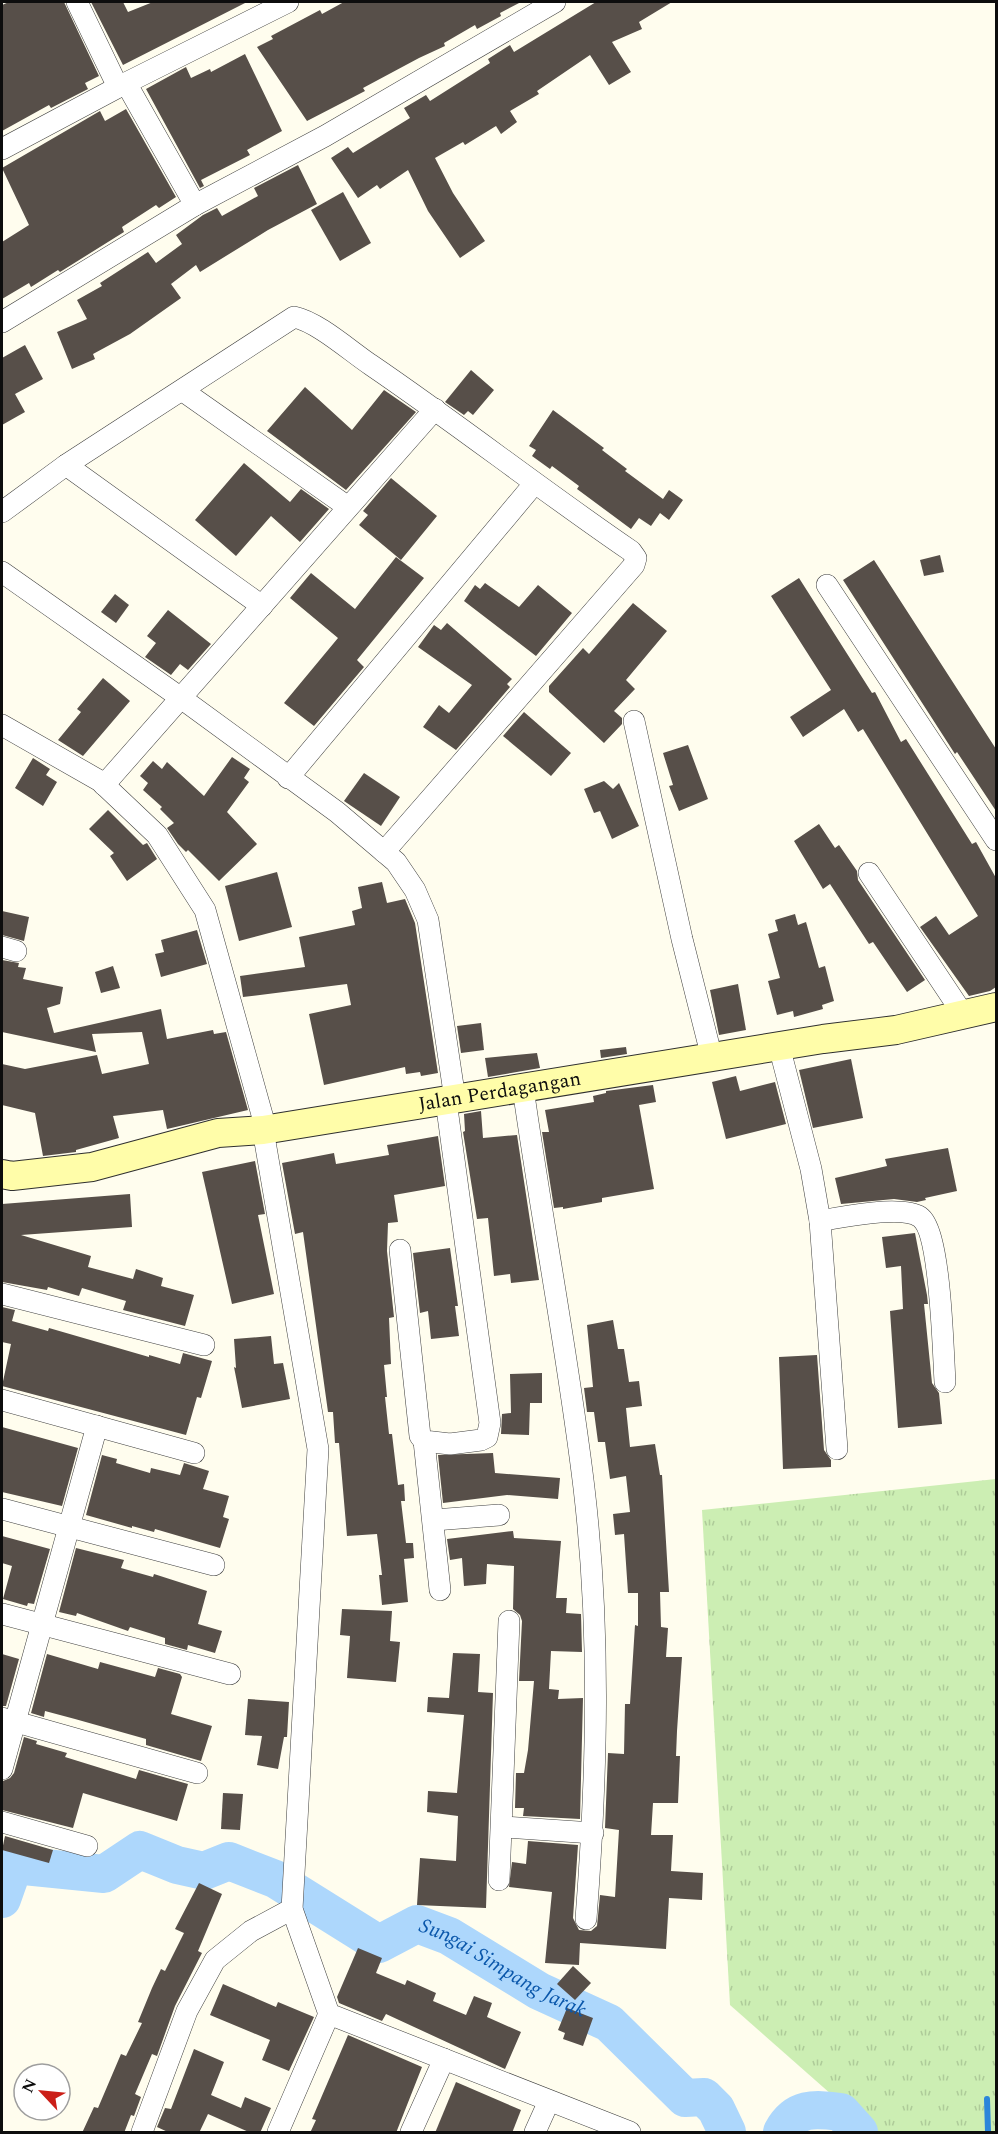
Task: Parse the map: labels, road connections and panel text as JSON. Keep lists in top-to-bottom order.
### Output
{
  "streets": {
    "street": ["Jalan Perdagangan"]
  },
  "water": ["Sungai Simpang Jarak"],
  "north": "top left"
}
